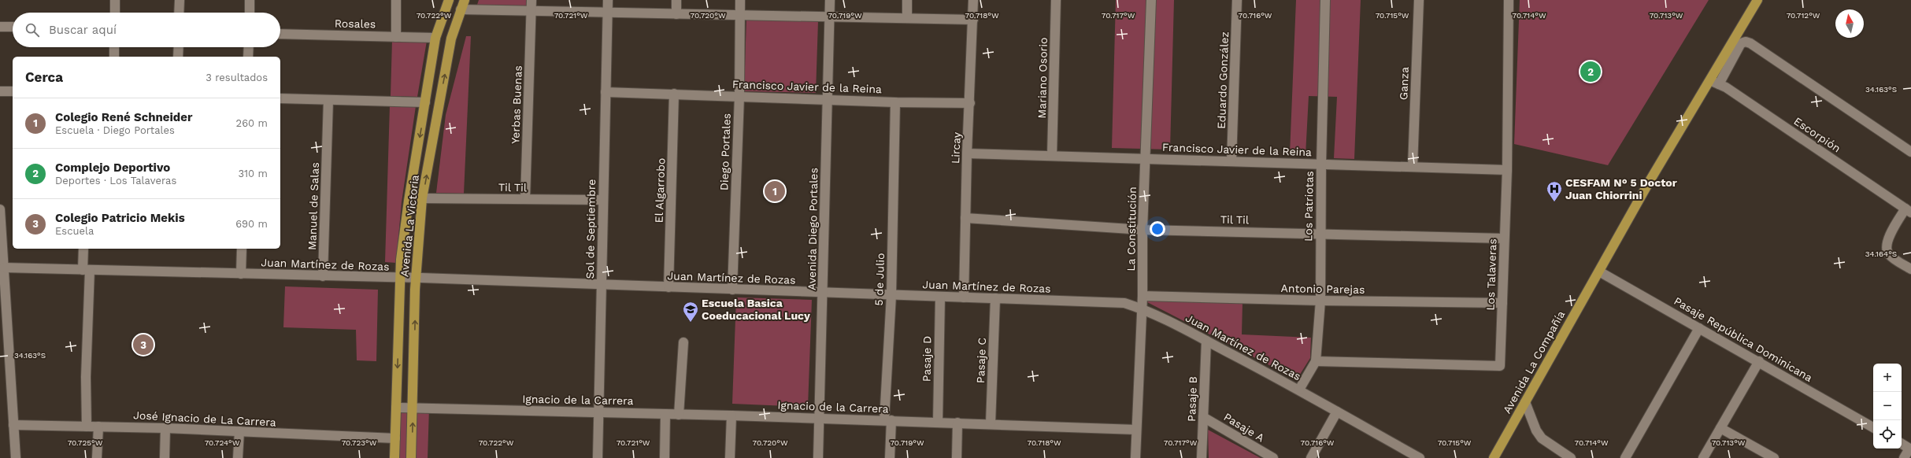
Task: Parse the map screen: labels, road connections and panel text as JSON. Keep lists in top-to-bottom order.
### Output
{
  "streets": {
    "main road": ["Avenida La Victoria", "Avenida La Compañía"],
    "street": [
      "Rosales",
      "Mariano Osorio",
      "Eduardo González",
      "Ganza",
      "Francisco Javier de la Reina",
      "Yerbas Buenas",
      "Escorpión",
      "Lircay",
      "Diego Portales",
      "Til Til",
      "El Algarrobo",
      "Manuel de Salas",
      "Los Patriotas",
      "Sol de Septiembre",
      "Avenida Diego Portales",
      "La Constitución",
      "Juan Martínez de Rozas",
      "Los Talaveras",
      "5 de Julio",
      "Antonio Parejas",
      "Pasaje República Dominicana",
      "Pasaje D",
      "Pasaje C",
      "Pasaje B",
      "Ignacio de la Carrera",
      "José Ignacio de La Carrera",
      "Pasaje A"
    ]
  },
  "crossings": [
    ["Rosales", "Avenida La Victoria"],
    ["Mariano Osorio", "Francisco Javier de la Reina"],
    ["Eduardo González", "Francisco Javier de la Reina"],
    ["Ganza", "Francisco Javier de la Reina"],
    ["Francisco Javier de la Reina", "Lircay"],
    ["Francisco Javier de la Reina", "Diego Portales"],
    ["Francisco Javier de la Reina", "El Algarrobo"],
    ["Francisco Javier de la Reina", "Los Patriotas"],
    ["Francisco Javier de la Reina", "Sol de Septiembre"],
    ["Francisco Javier de la Reina", "Avenida Diego Portales"],
    ["Francisco Javier de la Reina", "La Constitución"],
    ["Francisco Javier de la Reina", "Los Talaveras"],
    ["Francisco Javier de la Reina", "5 de Julio"],
    ["Yerbas Buenas", "Til Til"],
    ["Escorpión", "Avenida La Compañía"],
    ["Lircay", "Til Til"],
    ["Lircay", "Juan Martínez de Rozas"],
    ["Diego Portales", "Juan Martínez de Rozas"],
    ["Til Til", "Los Patriotas"],
    ["Til Til", "Avenida La Victoria"],
    ["Til Til", "Sol de Septiembre"],
    ["Til Til", "La Constitución"],
    ["Til Til", "Los Talaveras"],
    ["El Algarrobo", "Juan Martínez de Rozas"],
    ["Manuel de Salas", "Juan Martínez de Rozas"],
    ["Los Patriotas", "Juan Martínez de Rozas"],
    ["Los Patriotas", "Los Talaveras"],
    ["Los Patriotas", "Antonio Parejas"],
    ["Avenida La Victoria", "Juan Martínez de Rozas"],
    ["Avenida La Victoria", "Ignacio de la Carrera"],
    ["Avenida La Victoria", "José Ignacio de La Carrera"],
    ["Sol de Septiembre", "Juan Martínez de Rozas"],
    ["Sol de Septiembre", "Ignacio de la Carrera"],
    ["Avenida Diego Portales", "Juan Martínez de Rozas"],
    ["Avenida Diego Portales", "Ignacio de la Carrera"],
    ["La Constitución", "Juan Martínez de Rozas"],
    ["La Constitución", "Antonio Parejas"],
    ["La Constitución", "Ignacio de la Carrera"],
    ["Juan Martínez de Rozas", "5 de Julio"],
    ["Juan Martínez de Rozas", "Pasaje D"],
    ["Juan Martínez de Rozas", "Pasaje C"],
    ["Juan Martínez de Rozas", "Pasaje B"],
    ["Los Talaveras", "Antonio Parejas"],
    ["5 de Julio", "Ignacio de la Carrera"],
    ["Pasaje República Dominicana", "Avenida La Compañía"],
    ["Pasaje D", "Ignacio de la Carrera"],
    ["Pasaje C", "Ignacio de la Carrera"],
    ["Pasaje B", "Pasaje A"]
  ],
  "places": {
    "hospital": ["CESFAM N° 5 Doctor Juan Chiorrini"],
    "school or university": ["Escuela Basica Coeducacional Lucy"]
  },
  "north": "top",
  "page": {
    "search": "Buscar aquí",
    "heading": ["Cerca", "3 resultados"],
    "pins": ["2", "1", "3"],
    "list": [
      {
        "mark": "1",
        "name": "Colegio René Schneider",
        "note": "Escuela · Diego Portales",
        "value": "260 m"
      },
      {
        "mark": "2",
        "name": "Complejo Deportivo",
        "note": "Deportes · Los Talaveras",
        "value": "310 m"
      },
      {
        "mark": "3",
        "name": "Colegio Patricio Mekis",
        "note": "Escuela",
        "value": "690 m"
      }
    ],
    "map_buttons": ["+", "−"]
  },
  "coordinates": [
    "70.722°W",
    "70.721°W",
    "70.720°W",
    "70.719°W",
    "70.718°W",
    "70.717°W",
    "70.716°W",
    "70.715°W",
    "70.714°W",
    "70.713°W",
    "70.712°W",
    "34.163°S",
    "34.164°S",
    "70.725°W",
    "70.724°W",
    "70.723°W"
  ]
}
